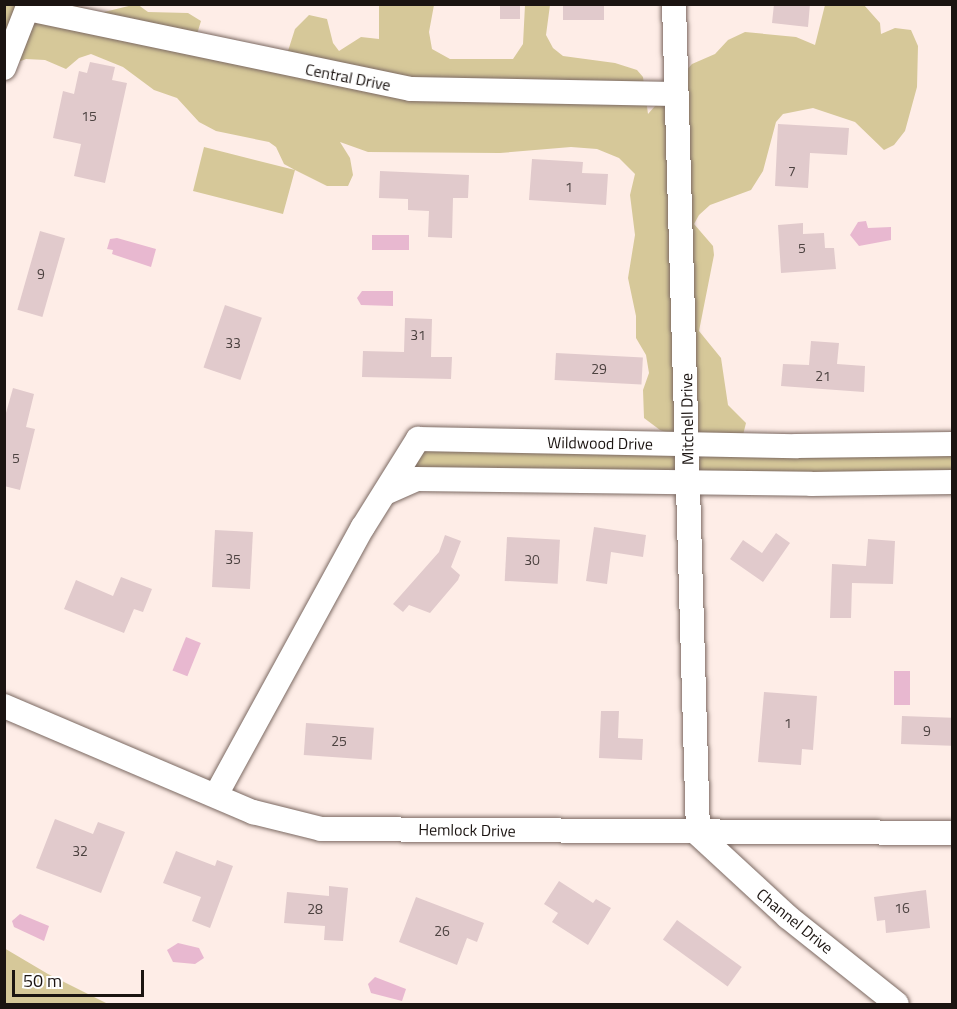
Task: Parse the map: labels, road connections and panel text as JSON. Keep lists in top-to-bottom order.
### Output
{
  "streets": {
    "street": [
      "Central Drive",
      "Mitchell Drive",
      "Wildwood Drive",
      "Hemlock Drive",
      "Channel Drive"
    ]
  },
  "crossings": [
    ["Central Drive", "Mitchell Drive"],
    ["Mitchell Drive", "Wildwood Drive"],
    ["Mitchell Drive", "Hemlock Drive"],
    ["Mitchell Drive", "Channel Drive"],
    ["Wildwood Drive", "Hemlock Drive"],
    ["Hemlock Drive", "Channel Drive"]
  ],
  "house_numbers": [
    "15",
    "7",
    "1",
    "5",
    "9",
    "31",
    "33",
    "29",
    "21",
    "5",
    "35",
    "30",
    "1",
    "9",
    "25",
    "32",
    "16",
    "28",
    "26"
  ],
  "scale_bar": "50 m"
}
